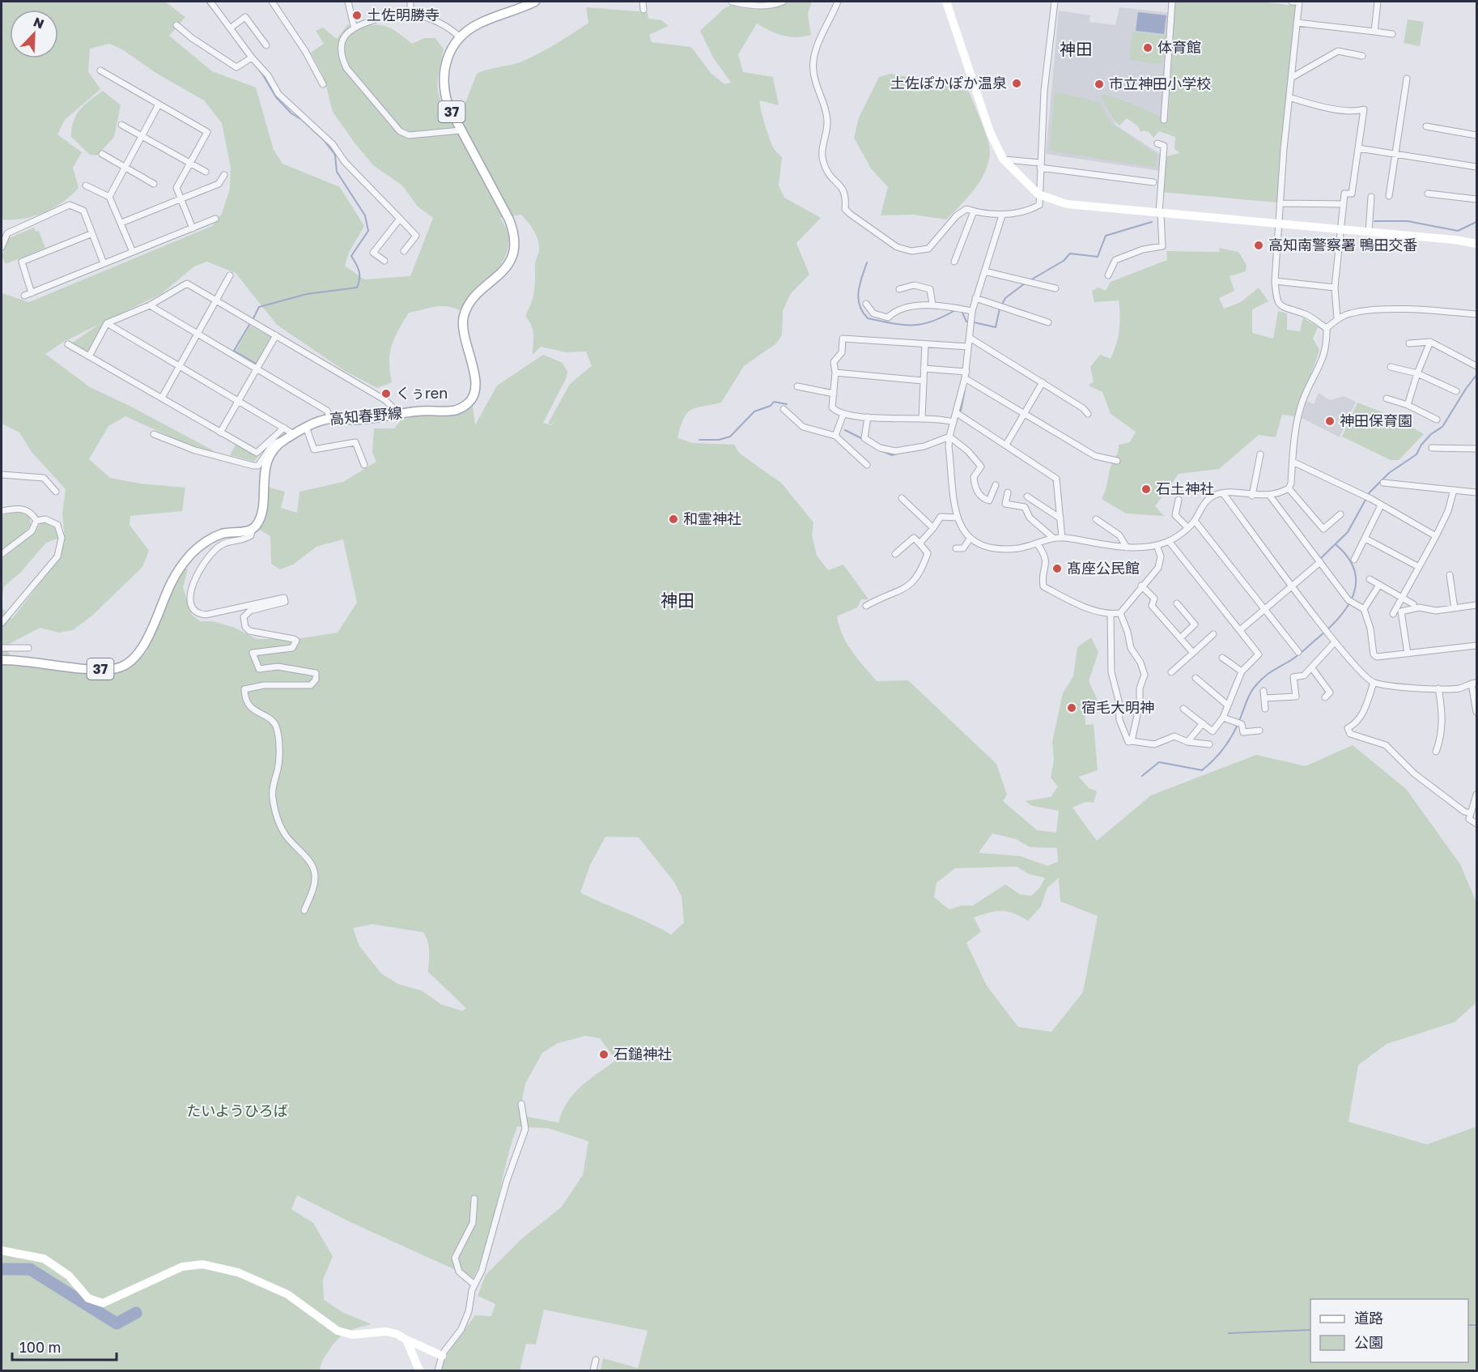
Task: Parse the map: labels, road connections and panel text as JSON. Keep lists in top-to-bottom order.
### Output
{
  "streets": {
    "street": ["37", "高知春野線"]
  },
  "crossings": [
    ["37", "高知春野線"]
  ],
  "districts": ["神田", "神田"],
  "parks": ["たいようひろば"],
  "places": [
    "土佐明勝寺",
    "体育館",
    "土佐ぽかぽか温泉",
    "市立神田小学校",
    "高知南警察署 鴨田交番",
    "くぅren",
    "神田保育園",
    "石土神社",
    "和霊神社",
    "髙座公民館",
    "宿毛大明神",
    "石鎚神社"
  ],
  "legend": ["道路", "公園"],
  "scale_bar": "100 m",
  "north": "top right"
}
